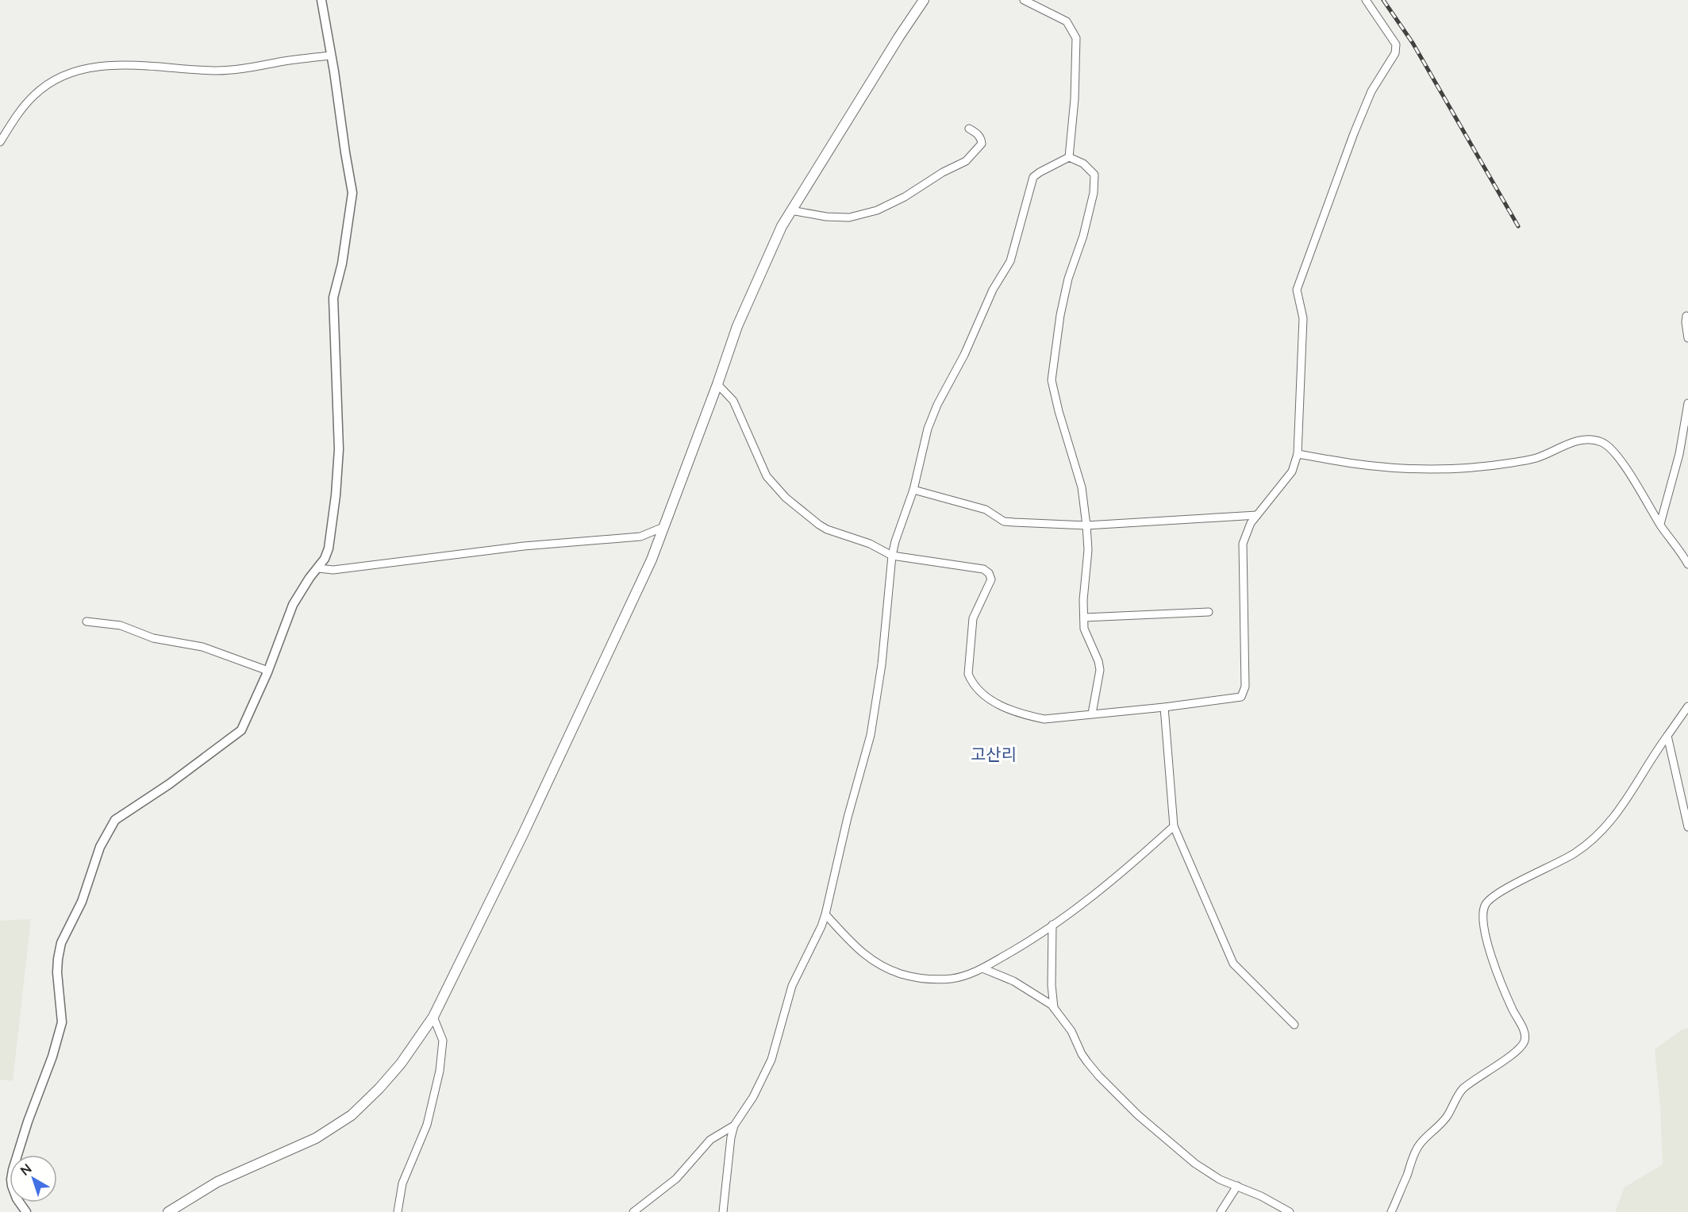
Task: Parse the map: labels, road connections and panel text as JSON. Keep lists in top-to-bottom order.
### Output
{
  "districts": ["고산리"],
  "north": "top left"
}
